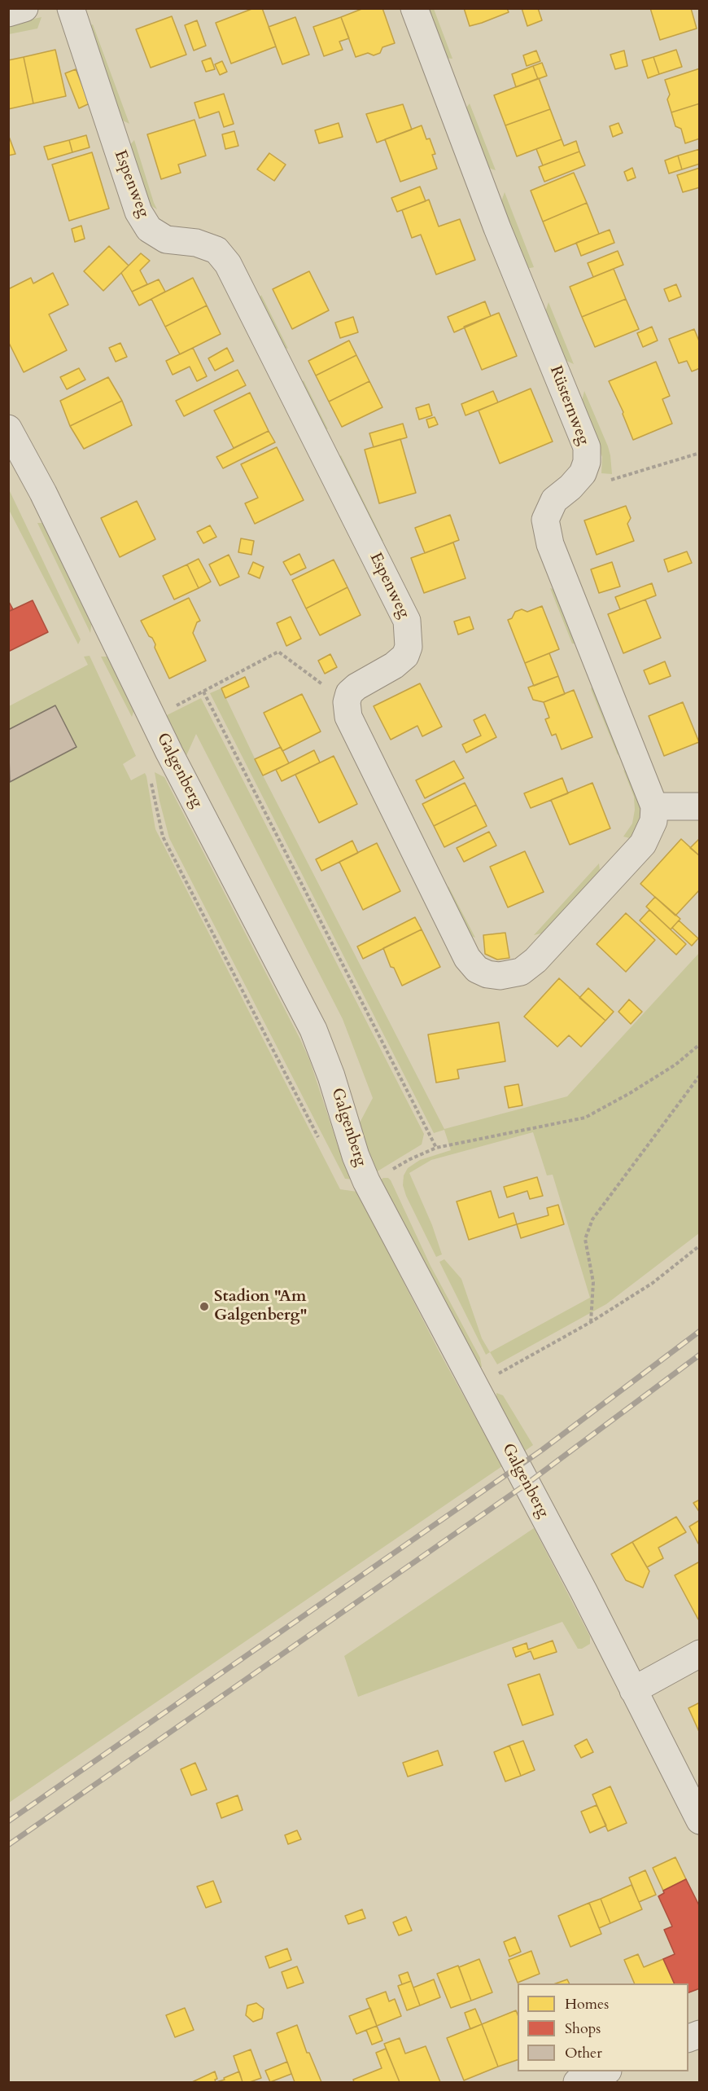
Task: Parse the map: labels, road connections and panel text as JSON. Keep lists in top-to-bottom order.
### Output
{
  "streets": {
    "street": ["Espenweg", "Rüsternweg", "Galgenberg"]
  },
  "places": ["Stadion \"Am Galgenberg\""],
  "legend": ["Homes", "Shops", "Other"]
}
